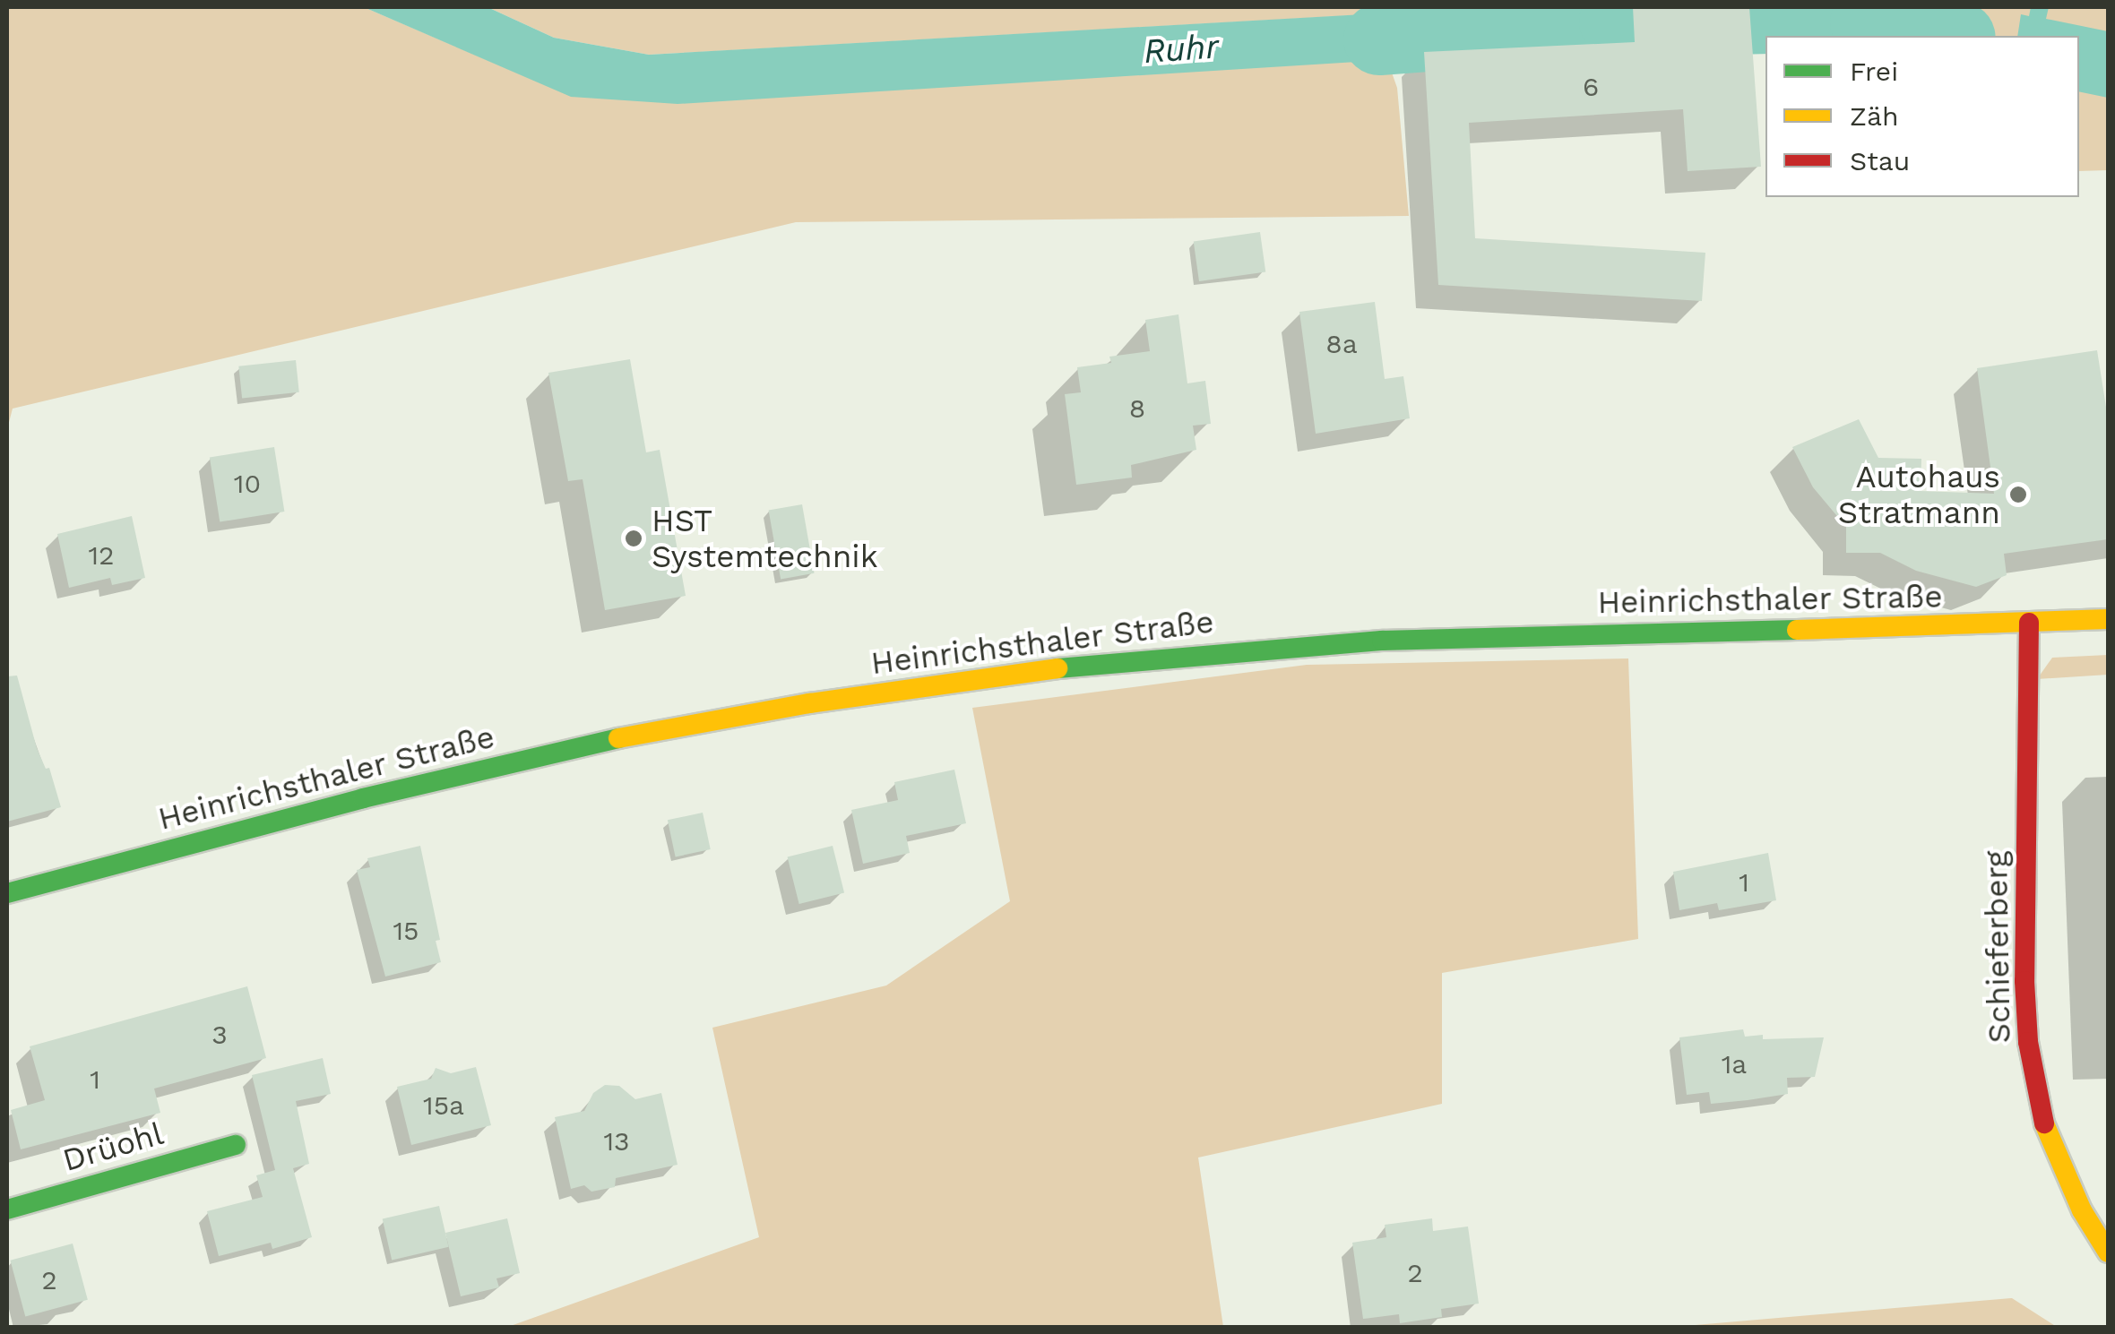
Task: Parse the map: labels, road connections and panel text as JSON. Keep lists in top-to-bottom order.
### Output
{
  "streets": {
    "main road": ["Heinrichsthaler Straße", "Schieferberg", "Drüohl"]
  },
  "crossings": [
    ["Heinrichsthaler Straße", "Schieferberg"]
  ],
  "water": ["Ruhr"],
  "places": ["Autohaus Stratmann", "HST Systemtechnik"],
  "house_numbers": [
    "6",
    "8a",
    "8",
    "10",
    "12",
    "1",
    "15",
    "3",
    "1a",
    "1",
    "15a",
    "13",
    "2",
    "2"
  ],
  "legend": ["Frei", "Zäh", "Stau"]
}
